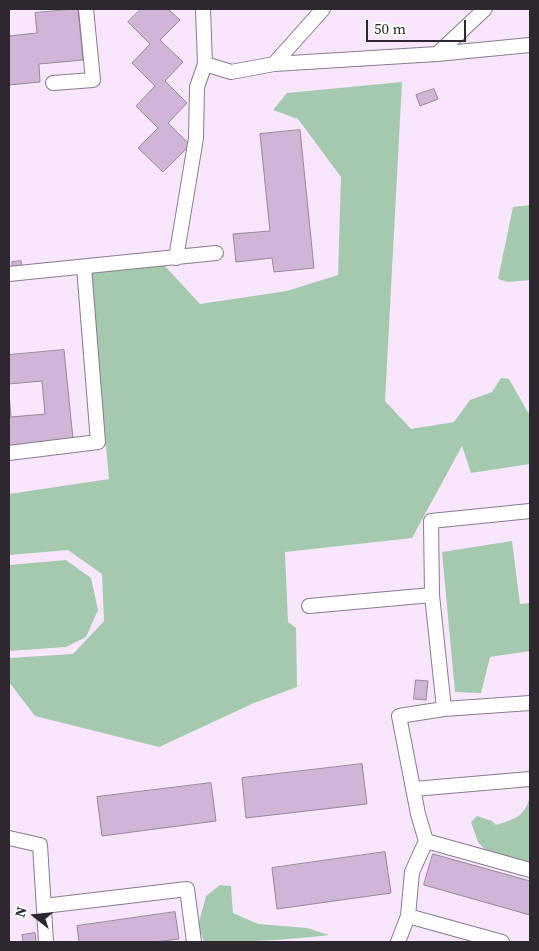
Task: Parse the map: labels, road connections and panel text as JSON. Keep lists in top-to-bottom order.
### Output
{
  "scale_bar": "50 m",
  "north": "left"
}
